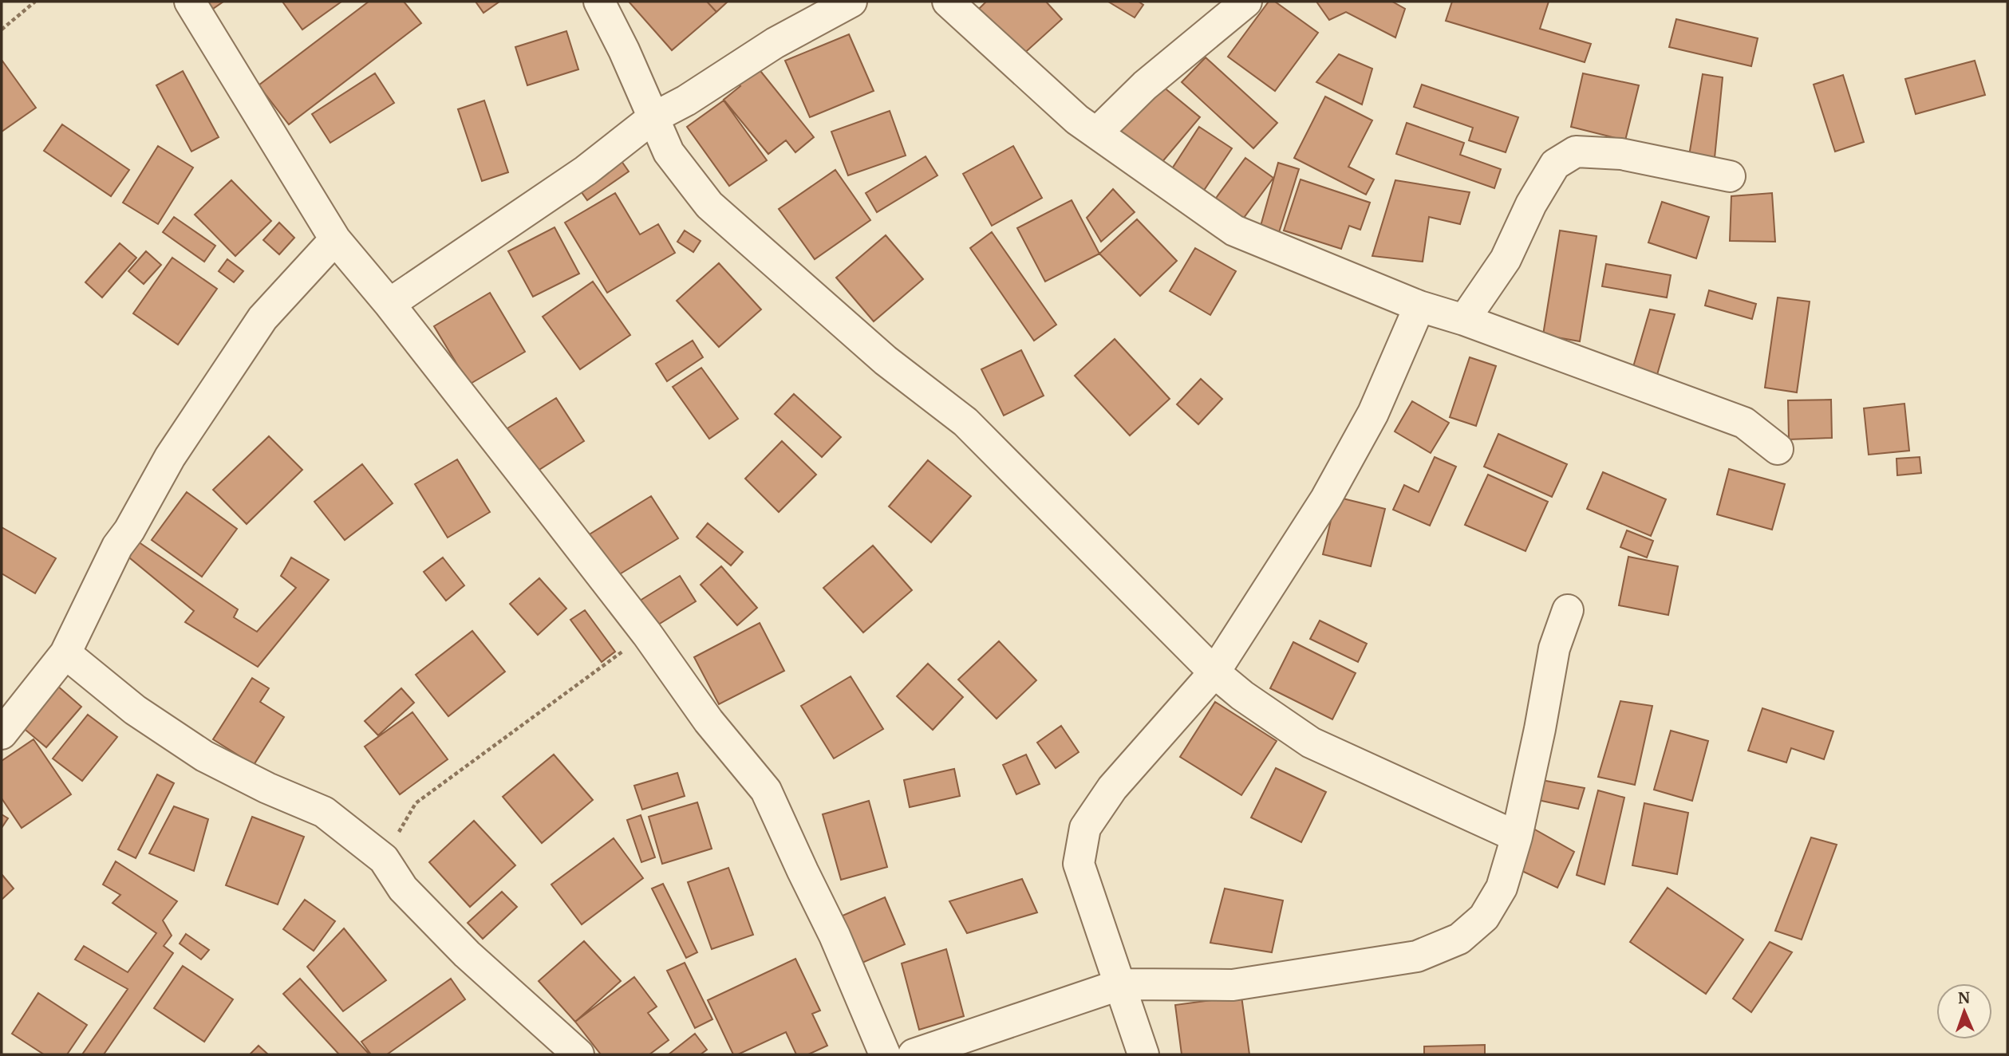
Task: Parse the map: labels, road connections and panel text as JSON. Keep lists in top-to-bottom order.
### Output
{
  "north": "top"
}
